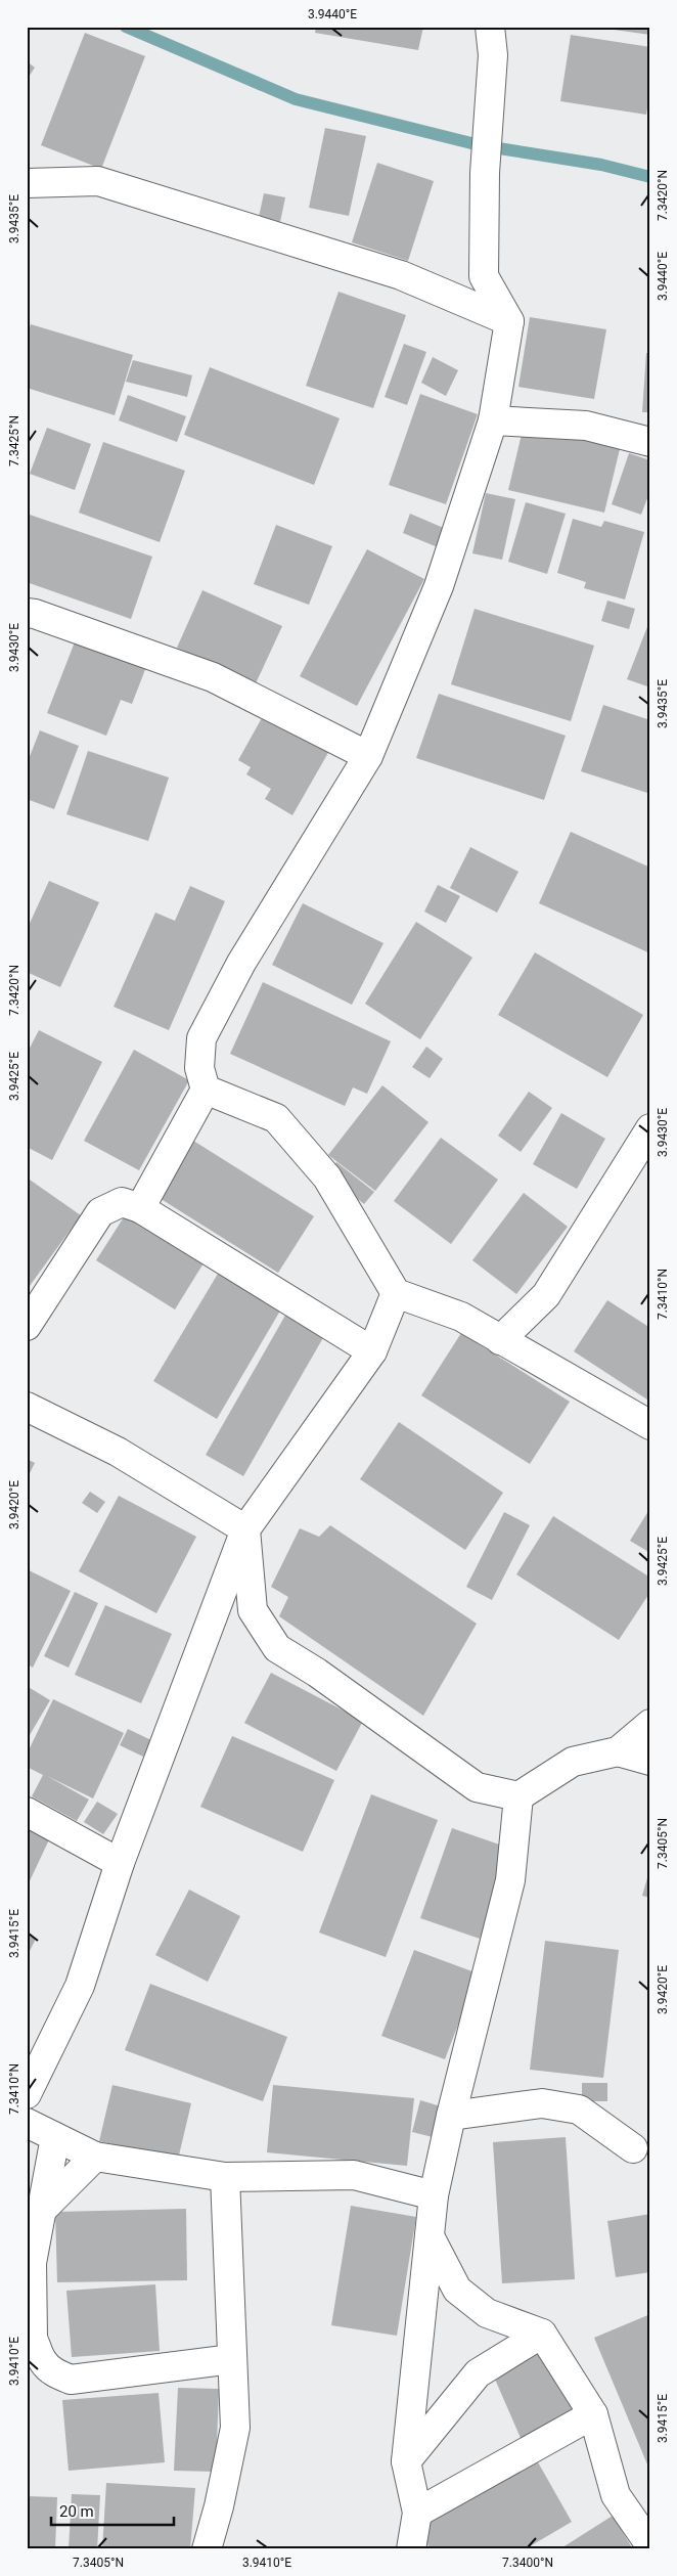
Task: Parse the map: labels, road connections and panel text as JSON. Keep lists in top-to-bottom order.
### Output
{
  "scale_bar": "20 m",
  "coordinates": [
    "3.9440°E",
    "7.3420°N",
    "3.9435°E",
    "7.3425°N",
    "3.9430°E",
    "3.9425°E",
    "7.3410°N",
    "3.9420°E",
    "7.3405°N",
    "3.9415°E",
    "3.9410°E",
    "7.3400°N"
  ]
}
